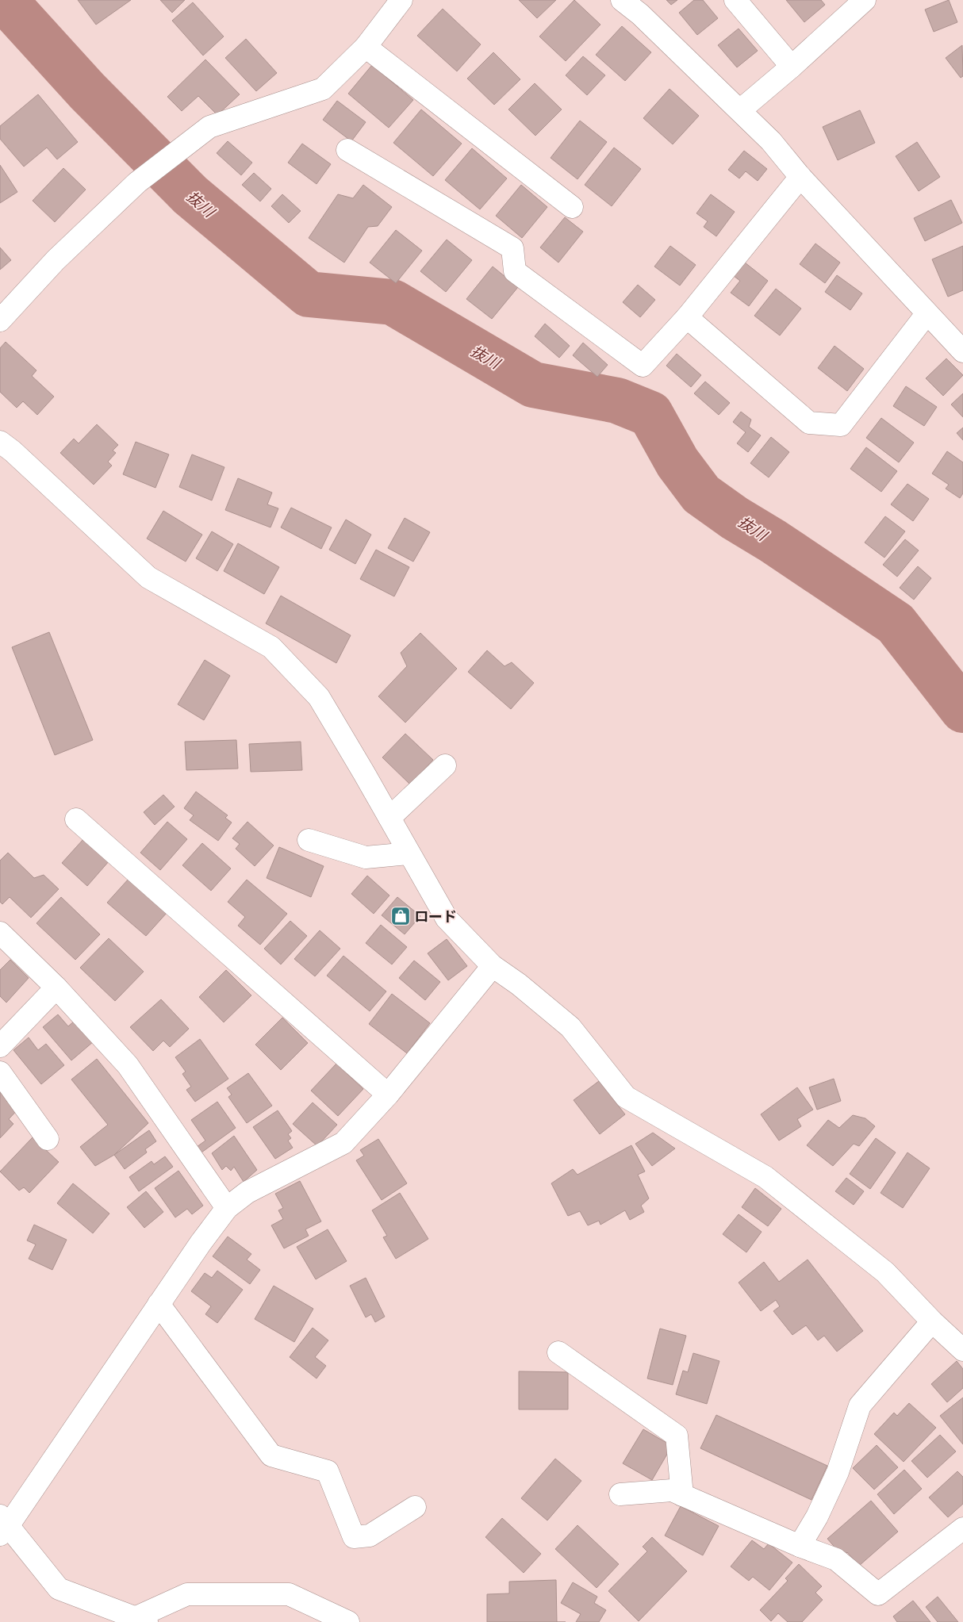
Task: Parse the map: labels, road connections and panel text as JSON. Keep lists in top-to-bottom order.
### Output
{
  "water": ["抜川"],
  "places": {
    "shop": ["ロード"]
  }
}
